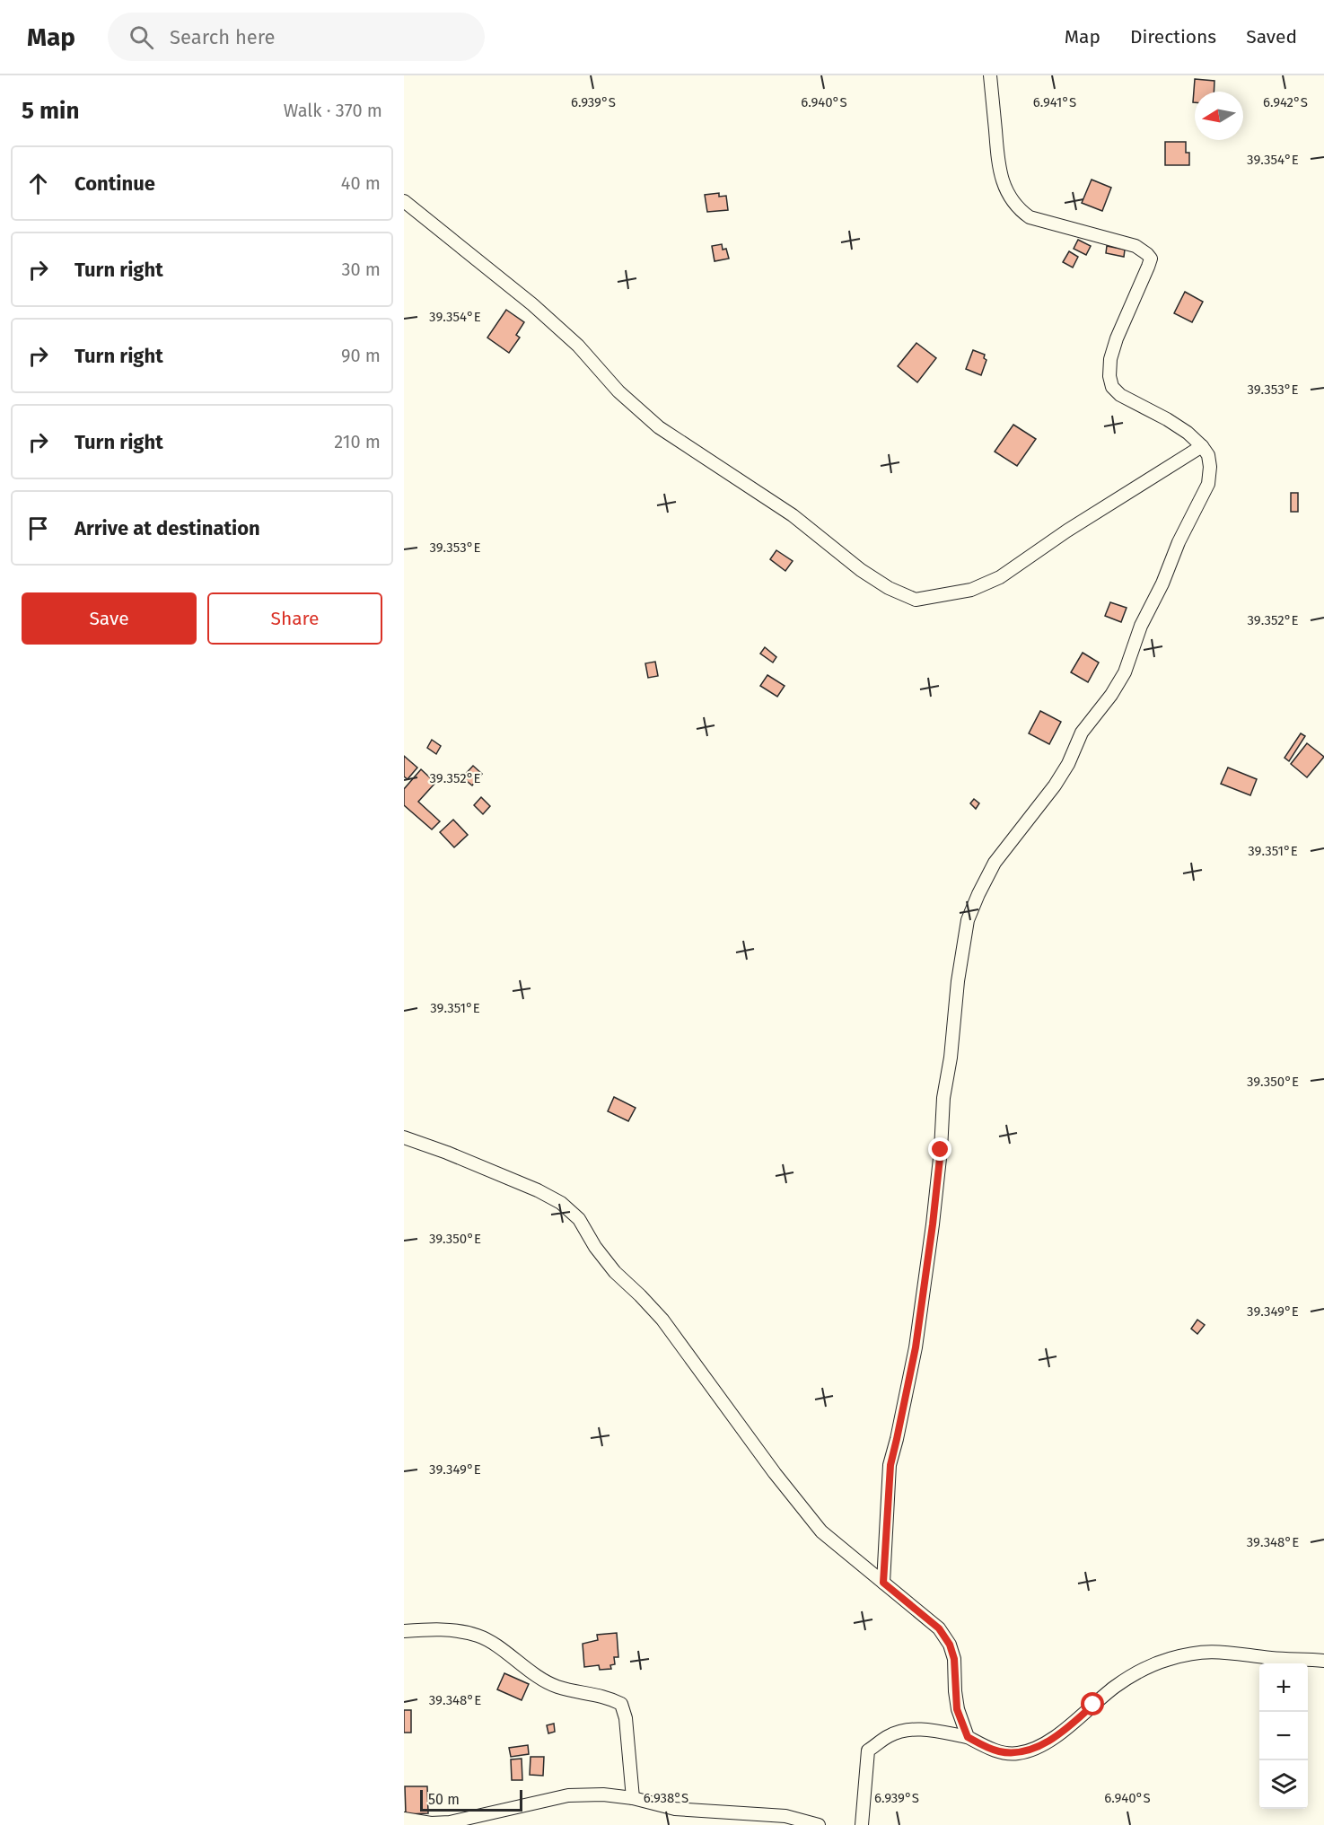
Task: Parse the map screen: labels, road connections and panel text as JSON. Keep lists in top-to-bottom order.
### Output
{
  "scale_bar": "50 m",
  "north": "left",
  "page": {
    "header": "Map",
    "search": "Search here",
    "nav": ["Map", "Directions", "Saved"],
    "heading": ["5 min", "Walk · 370 m"],
    "list": [
      ["Continue", "40 m"],
      ["Turn right", "30 m"],
      ["Turn right", "90 m"],
      ["Turn right", "210 m"],
      "Arrive at destination"
    ],
    "buttons": ["Save", "Share"],
    "map_buttons": ["+", "−"],
    "scale": "50 m"
  },
  "coordinates": [
    "6.939°S",
    "6.940°S",
    "6.941°S",
    "6.942°S",
    "39.354°E",
    "39.353°E",
    "39.352°E",
    "39.351°E",
    "39.350°E",
    "39.349°E",
    "39.348°E",
    "6.938°S"
  ]
}
